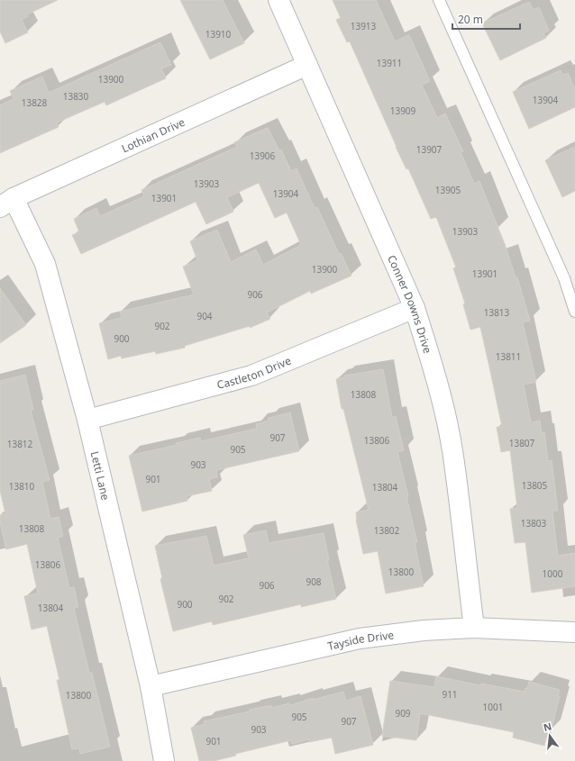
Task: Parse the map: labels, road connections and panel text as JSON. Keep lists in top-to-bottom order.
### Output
{
  "streets": {
    "street": [
      "Lothian Drive",
      "Conner Downs Drive",
      "Castleton Drive",
      "Letti Lane",
      "Tayside Drive"
    ]
  },
  "crossings": [
    ["Lothian Drive", "Conner Downs Drive"],
    ["Lothian Drive", "Letti Lane"],
    ["Conner Downs Drive", "Castleton Drive"],
    ["Conner Downs Drive", "Tayside Drive"],
    ["Castleton Drive", "Letti Lane"],
    ["Letti Lane", "Tayside Drive"]
  ],
  "house_numbers": [
    "13913",
    "13910",
    "13911",
    "13900",
    "13830",
    "13904",
    "13828",
    "13909",
    "13907",
    "13906",
    "13903",
    "13905",
    "13904",
    "13901",
    "13903",
    "13900",
    "13901",
    "906",
    "13813",
    "904",
    "902",
    "900",
    "13811",
    "13808",
    "907",
    "13806",
    "13807",
    "13812",
    "905",
    "903",
    "901",
    "13805",
    "13810",
    "13804",
    "13803",
    "13808",
    "13802",
    "13806",
    "13800",
    "1000",
    "908",
    "906",
    "902",
    "900",
    "13804",
    "911",
    "13800",
    "1001",
    "909",
    "905",
    "907",
    "903",
    "901"
  ],
  "scale_bar": "20 m",
  "north": "top"
}
